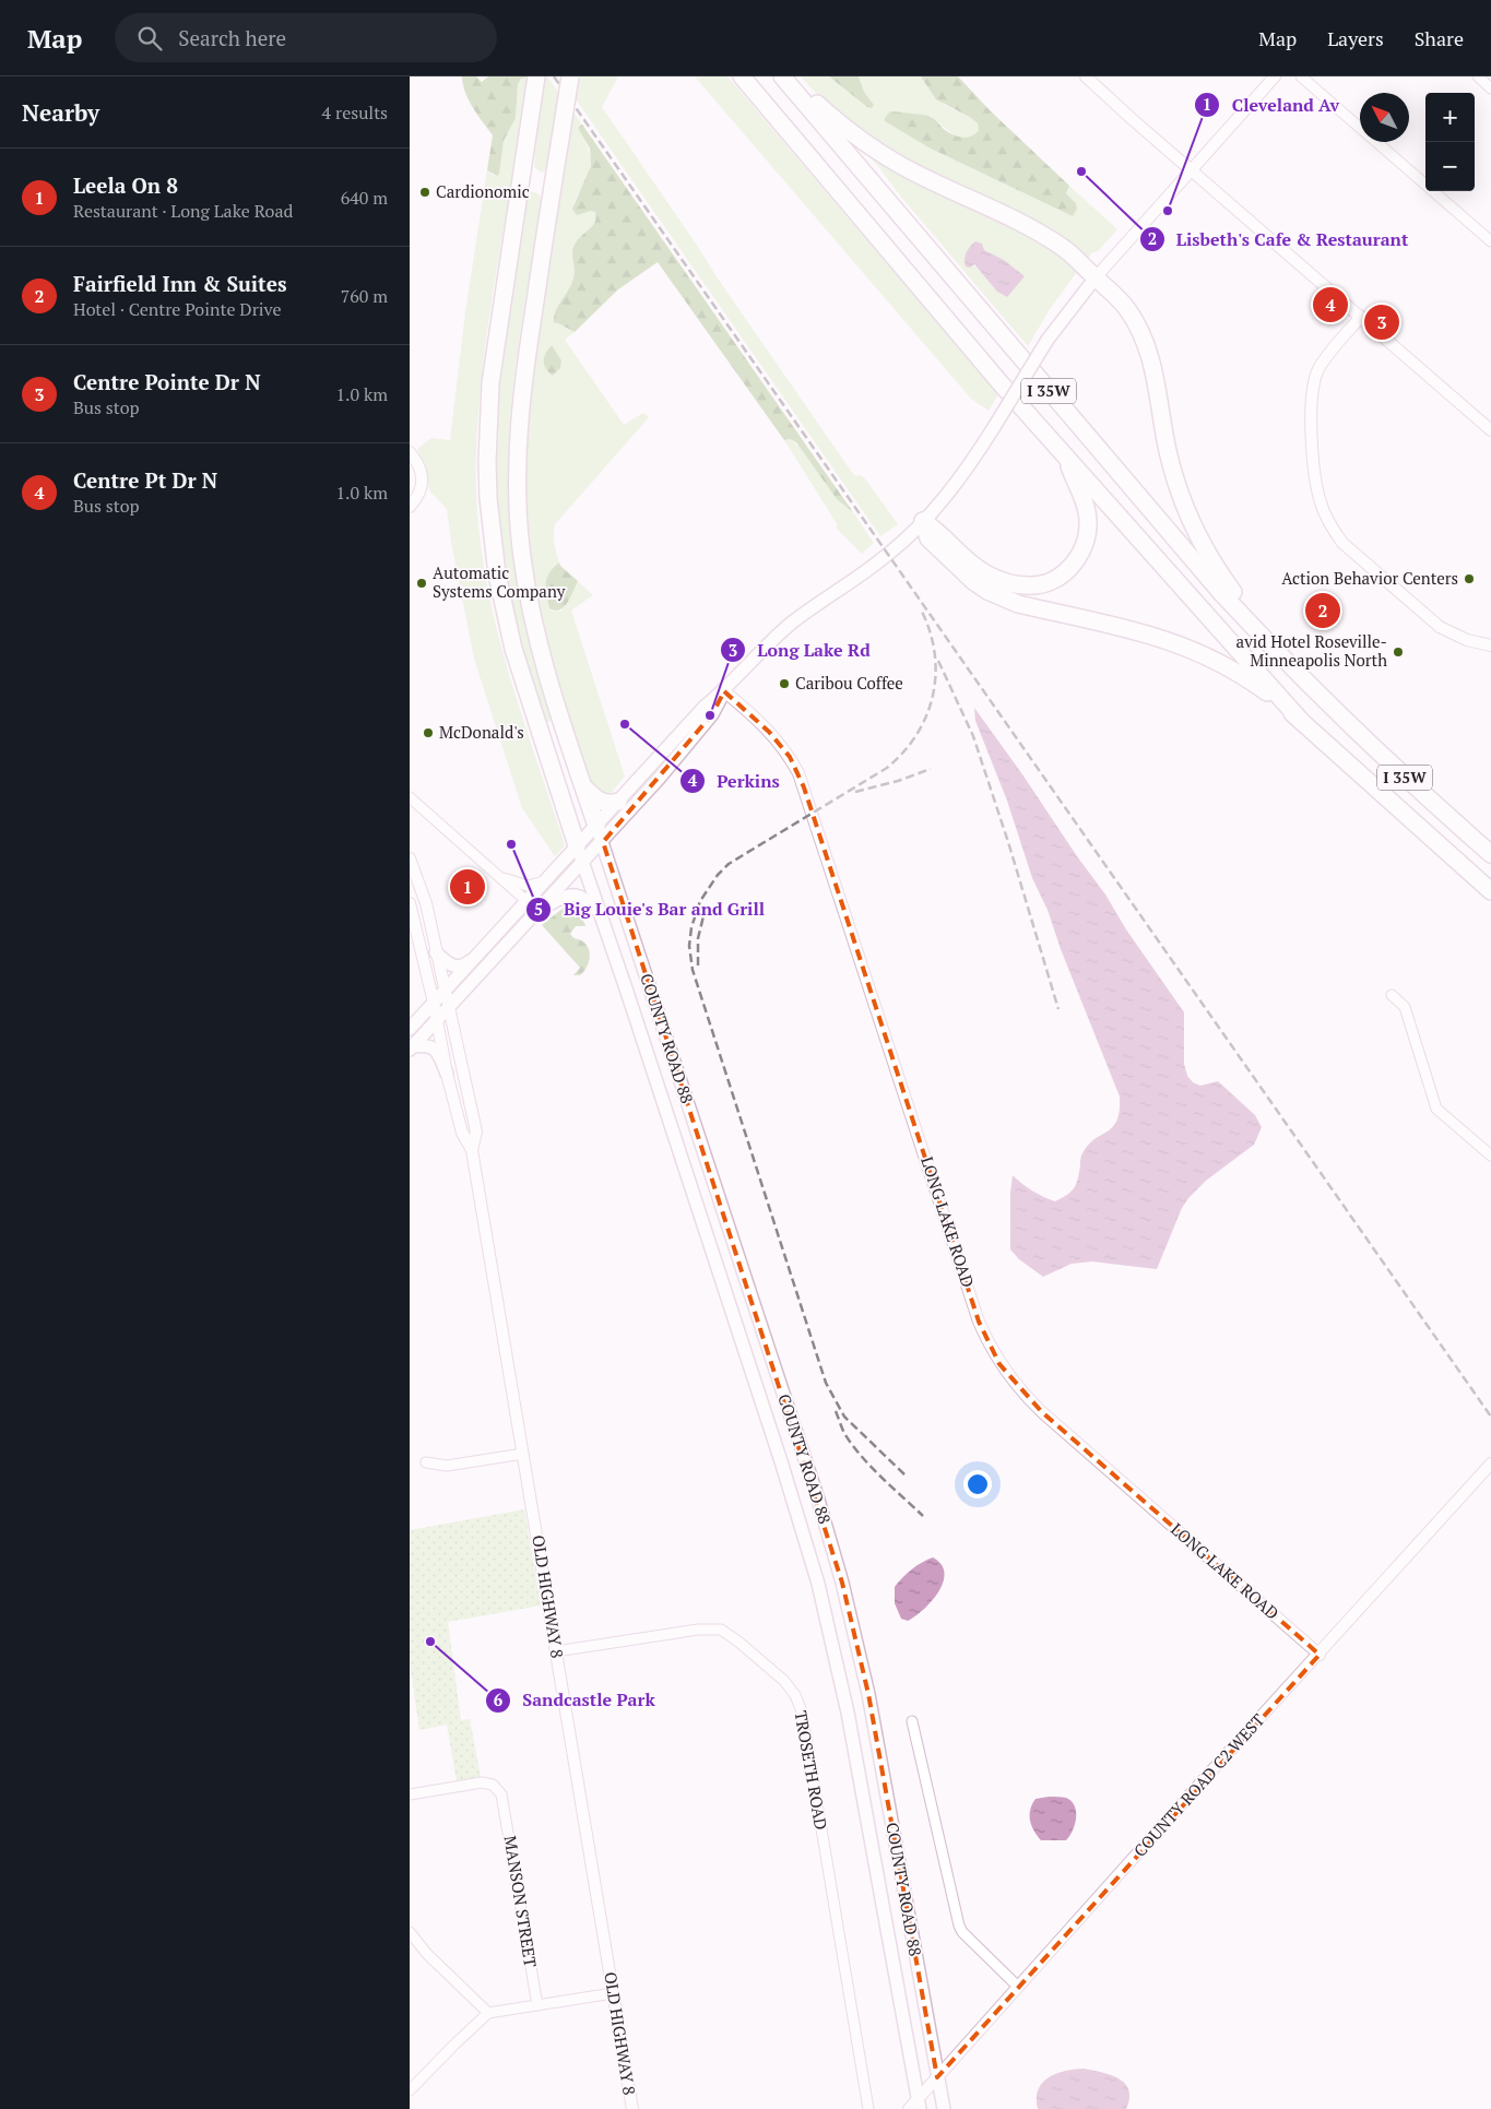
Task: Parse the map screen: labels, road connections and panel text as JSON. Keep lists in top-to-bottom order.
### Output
{
  "streets": {
    "highway": ["I 35W"],
    "main road": ["COUNTY ROAD 88"],
    "street": [
      "LONG LAKE ROAD",
      "OLD HIGHWAY 8",
      "TROSETH ROAD",
      "COUNTY ROAD C2 WEST",
      "MANSON STREET"
    ]
  },
  "crossings": [
    ["COUNTY ROAD 88", "COUNTY ROAD C2 WEST"],
    ["LONG LAKE ROAD", "COUNTY ROAD C2 WEST"],
    ["OLD HIGHWAY 8", "TROSETH ROAD"]
  ],
  "places": [
    "Lisbeth's Cafe & Restaurant",
    "Cardionomic",
    "Cleveland Av",
    "Action Behavior Centers",
    "Automatic Systems Company",
    "avid Hotel Roseville- Minneapolis North",
    "Caribou Coffee",
    "Long Lake Rd",
    "Perkins",
    "McDonald's",
    "Big Louie's Bar and Grill",
    "Sandcastle Park"
  ],
  "north": "top left",
  "page": {
    "header": "Map",
    "search": "Search here",
    "nav": ["Map", "Layers", "Share"],
    "heading": ["Nearby", "4 results"],
    "map_buttons": ["+", "−"],
    "list": [
      {
        "mark": "1",
        "name": "Leela On 8",
        "note": "Restaurant · Long Lake Road",
        "value": "640 m"
      },
      {
        "mark": "2",
        "name": "Fairfield Inn & Suites",
        "note": "Hotel · Centre Pointe Drive",
        "value": "760 m"
      },
      {
        "mark": "3",
        "name": "Centre Pointe Dr N",
        "note": "Bus stop",
        "value": "1.0 km"
      },
      {
        "mark": "4",
        "name": "Centre Pt Dr N",
        "note": "Bus stop",
        "value": "1.0 km"
      }
    ],
    "pins": [
      "4",
      "3",
      "2",
      "1"
    ]
  }
}
